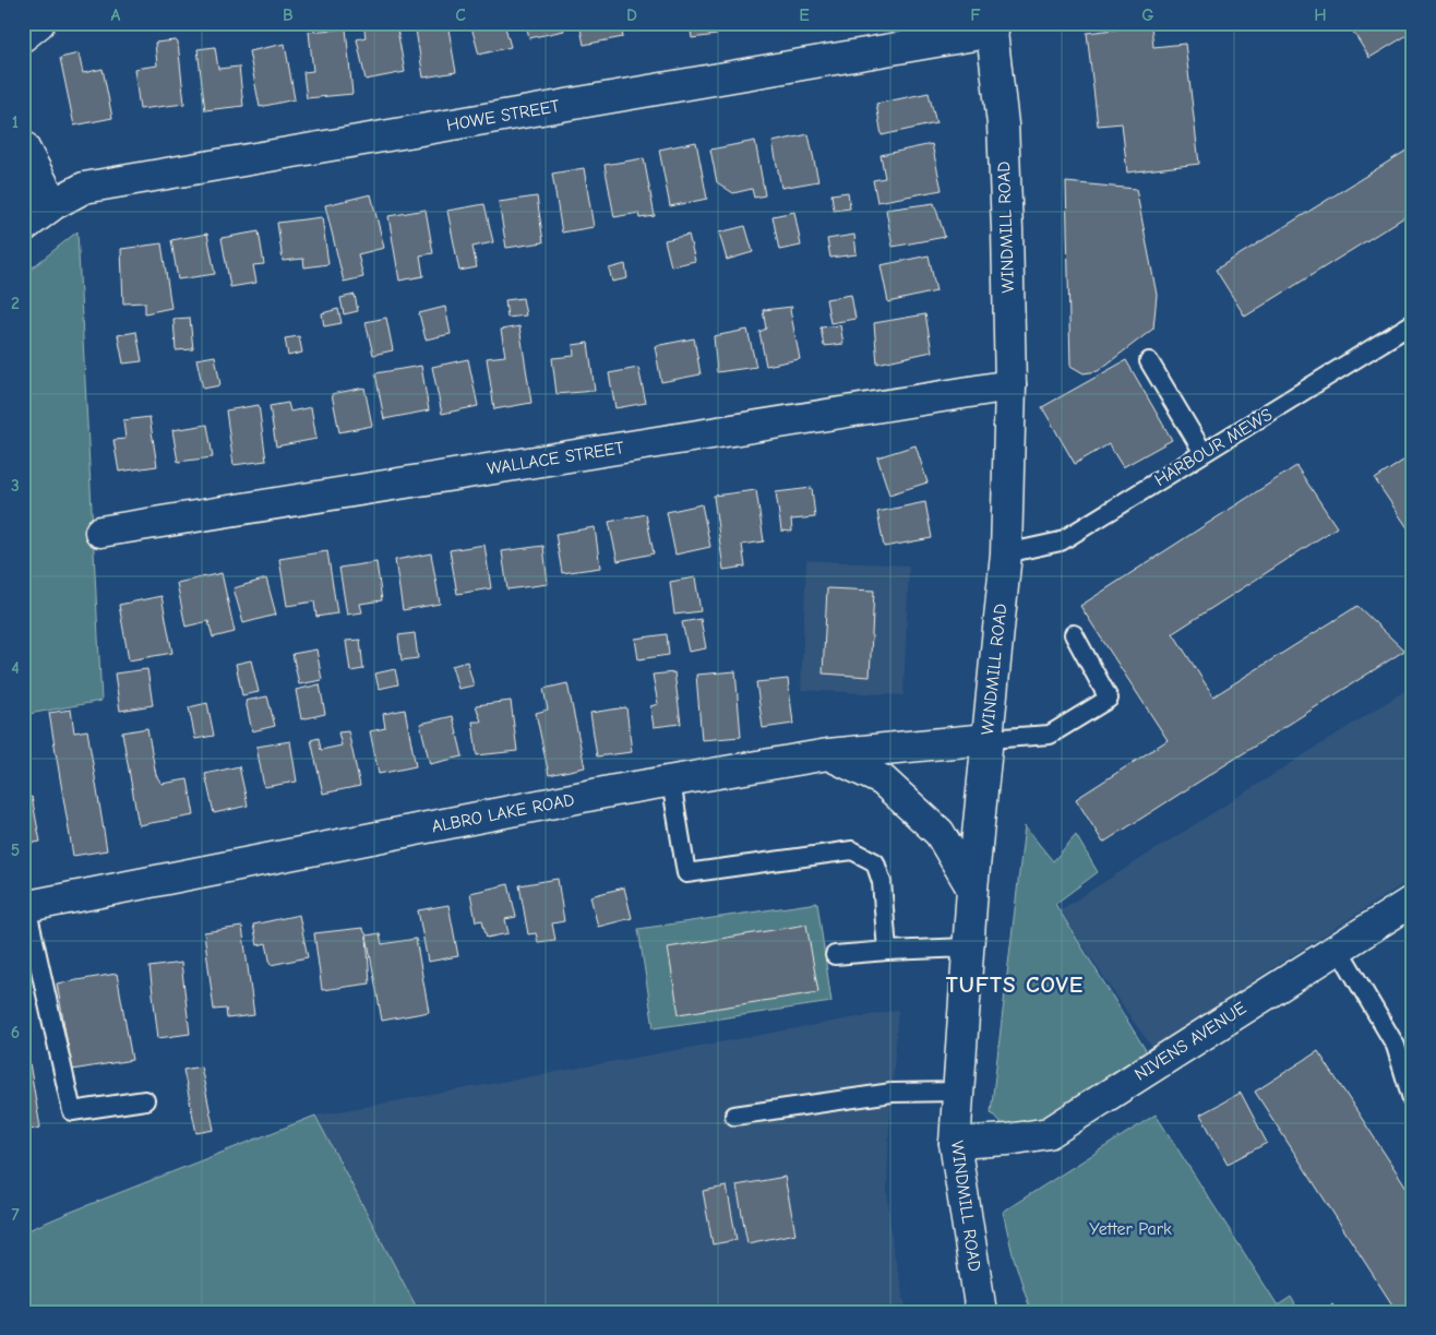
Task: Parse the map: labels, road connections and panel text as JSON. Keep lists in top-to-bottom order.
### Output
{
  "streets": {
    "street": [
      "HOWE STREET",
      "WINDMILL ROAD",
      "WALLACE STREET",
      "ALBRO LAKE ROAD",
      "NIVENS AVENUE"
    ],
    "lane": ["HARBOUR MEWS"]
  },
  "crossings": [
    ["HOWE STREET", "WINDMILL ROAD"],
    ["WINDMILL ROAD", "HARBOUR MEWS"],
    ["WINDMILL ROAD", "WALLACE STREET"],
    ["WINDMILL ROAD", "ALBRO LAKE ROAD"],
    ["WINDMILL ROAD", "NIVENS AVENUE"]
  ],
  "districts": ["TUFTS COVE"],
  "parks": ["Yetter Park"],
  "grid": {
    "columns": [
      "A",
      "B",
      "C",
      "D",
      "E",
      "F",
      "G",
      "H"
    ],
    "rows": [
      "1",
      "2",
      "3",
      "4",
      "5",
      "6",
      "7"
    ]
  }
}
